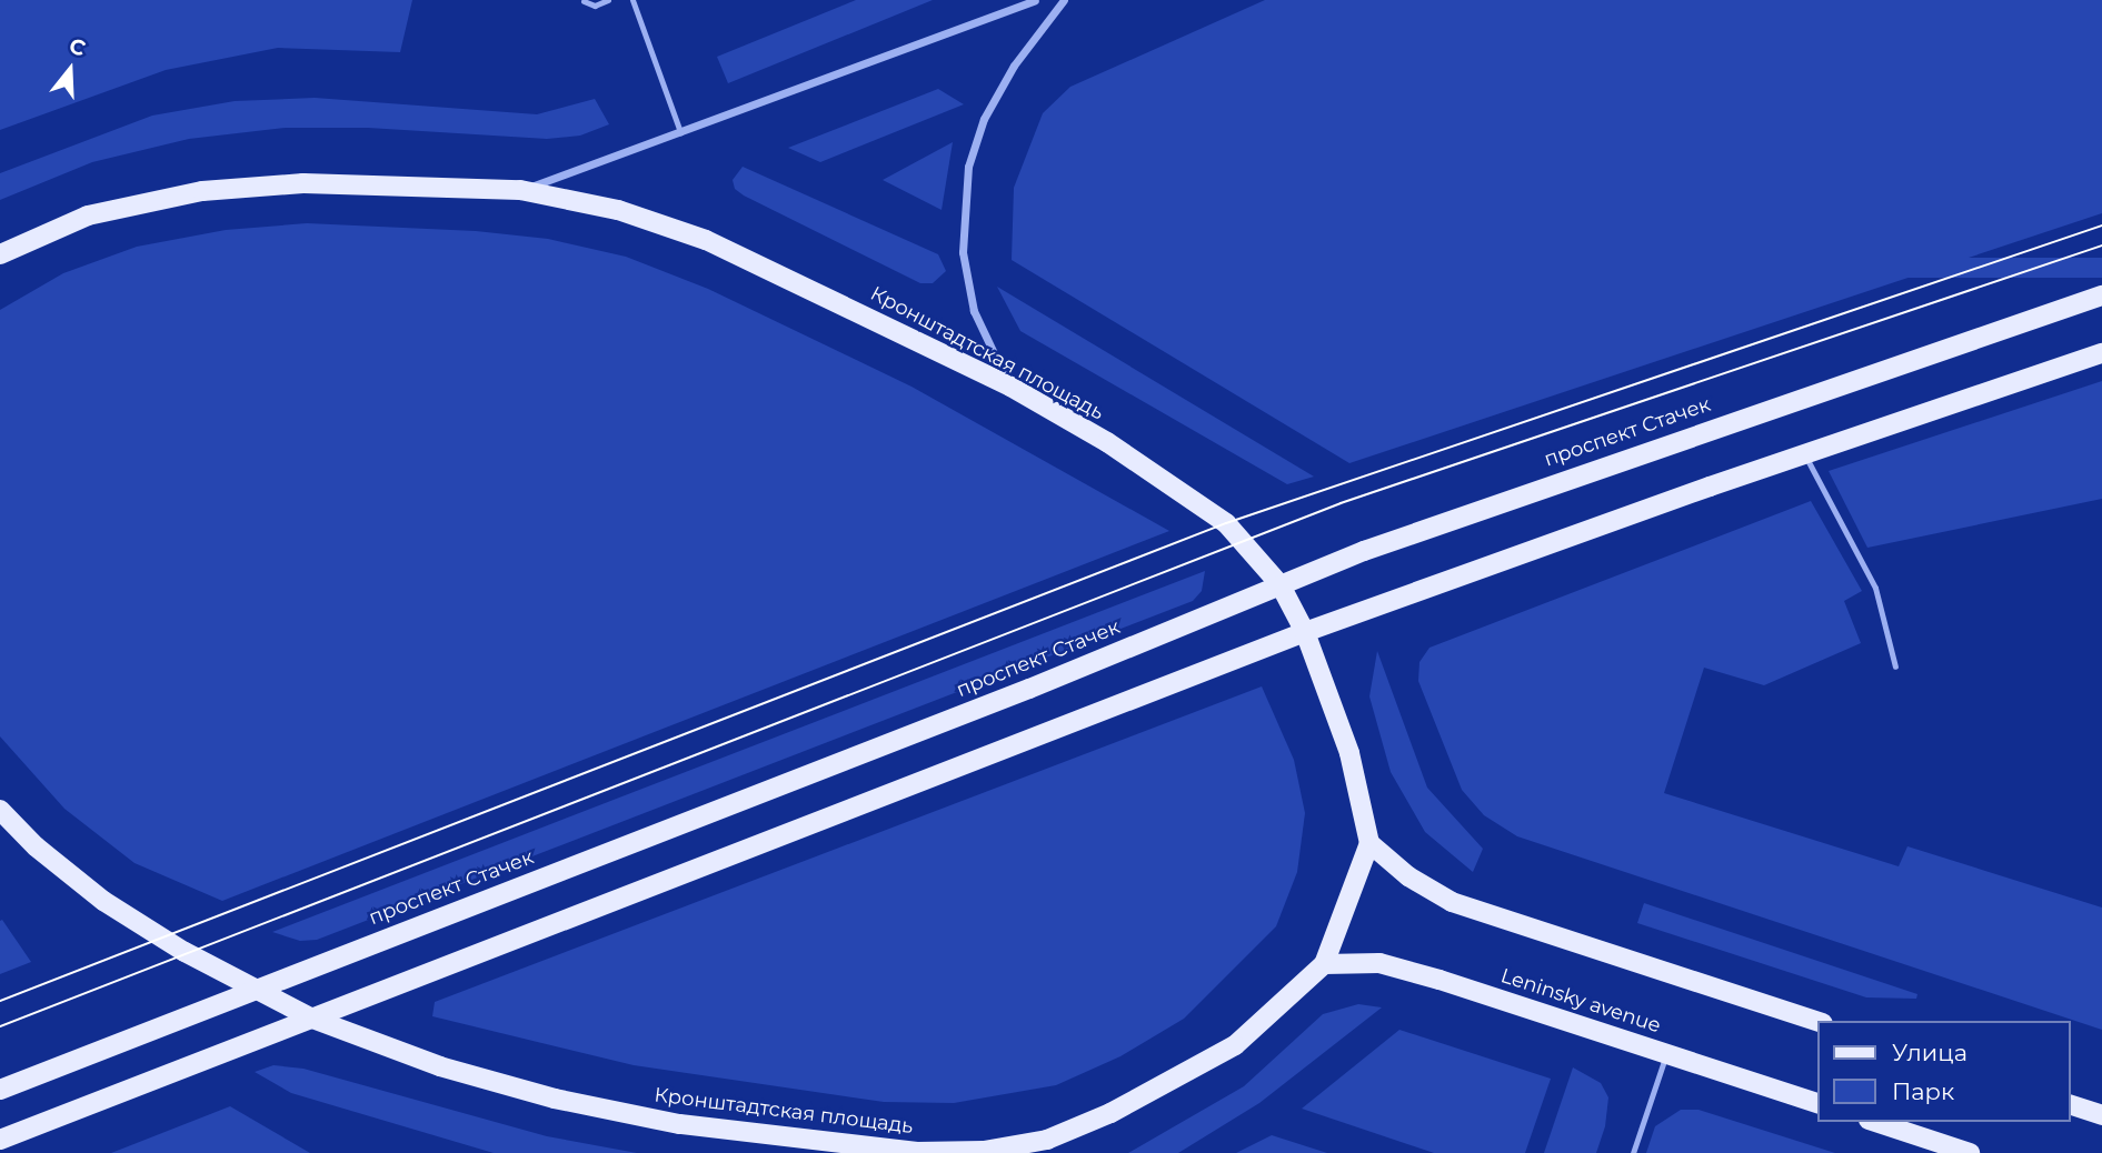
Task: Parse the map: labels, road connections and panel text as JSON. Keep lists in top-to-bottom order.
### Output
{
  "streets": {
    "main road": ["Кронштадтская площадь", "проспект Стачек", "Leninsky avenue"]
  },
  "crossings": [
    ["Кронштадтская площадь", "проспект Стачек"],
    ["Кронштадтская площадь", "Leninsky avenue"]
  ],
  "legend": ["Улица", "Парк"],
  "north": "top"
}
